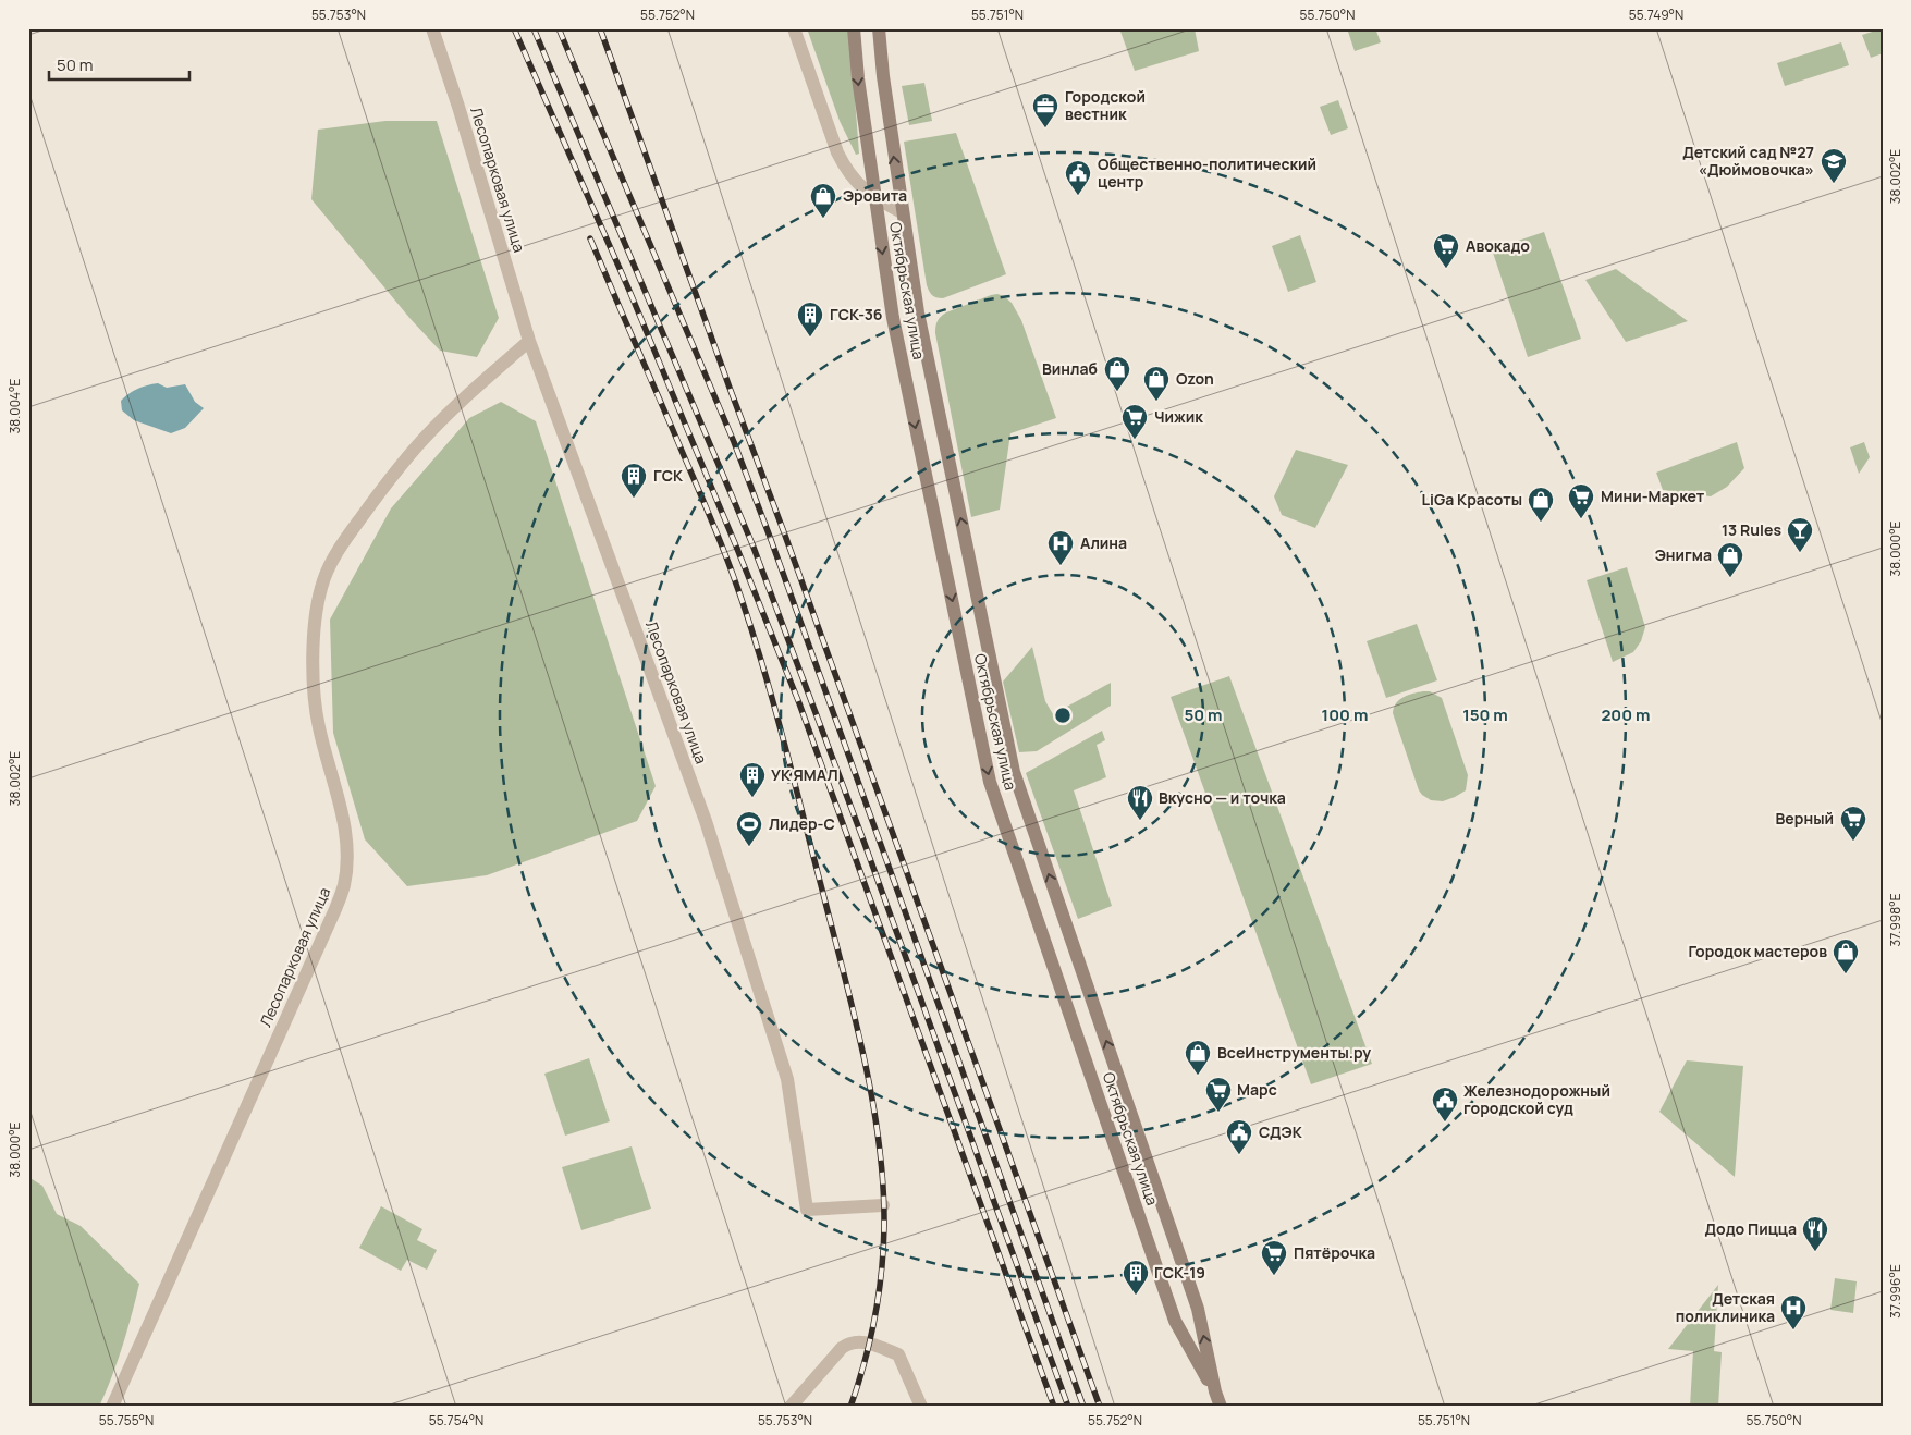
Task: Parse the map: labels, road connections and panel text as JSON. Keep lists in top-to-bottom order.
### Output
{
  "streets": {
    "main road": ["Октябрьская улица"],
    "street": ["Лесопарковая улица"]
  },
  "places": {
    "office": ["Городской вестник"],
    "school or university": ["Детский сад №27 «Дюймовочка»"],
    "public building": ["Общественно-политический центр", "Железнодорожный городской суд", "СДЭК"],
    "shop": [
      "Эровита",
      "Винлаб",
      "Ozon",
      "LiGa Красоты",
      "Энигма",
      "Городок мастеров",
      "ВсеИнструменты.ру"
    ],
    "supermarket": [
      "Авокадо",
      "Чижик",
      "Мини-Маркет",
      "Верный",
      "Марс",
      "Пятёрочка"
    ],
    "building": [
      "ГСК-36",
      "ГСК",
      "УК ЯМАЛ",
      "ГСК-19"
    ],
    "bar": ["13 Rules"],
    "hospital": ["Алина", "Детская поликлиника"],
    "restaurant": ["Вкусно — и точка", "Додо Пицца"],
    "sports": ["Лидер-С"]
  },
  "scale_bar": "50 m",
  "coordinates": [
    "55.753°N",
    "55.752°N",
    "55.751°N",
    "55.750°N",
    "55.749°N",
    "38.002°E",
    "38.004°E",
    "38.000°E",
    "37.998°E",
    "37.996°E",
    "55.755°N",
    "55.754°N"
  ],
  "rings": [
    "50 m",
    "100 m",
    "150 m",
    "200 m"
  ]
}
